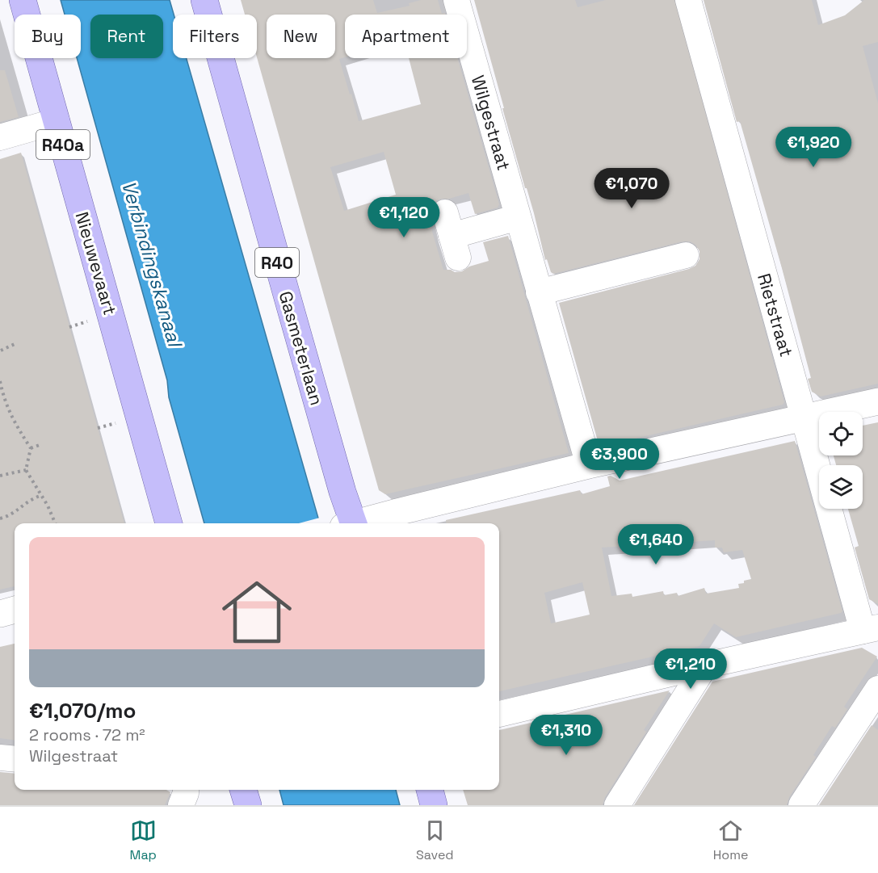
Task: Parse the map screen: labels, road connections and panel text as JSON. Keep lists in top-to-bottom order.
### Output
{
  "streets": {
    "main road": [
      "R40a",
      "R40",
      "Nieuwevaart",
      "Gasmeterlaan"
    ],
    "street": ["Wilgestraat", "Rietstraat"]
  },
  "water": ["Verbindingskanaal"],
  "page": {
    "chip": [
      "Buy",
      "Rent",
      "Filters",
      "New",
      "Apartment"
    ],
    "price": [
      "€1,920",
      "€1,070",
      "€1,120",
      "€3,900",
      "€1,640",
      "€1,210",
      "€1,310"
    ],
    "list": [
      {
        "name": "€1,070/mo",
        "note": "2 rooms · 72 m² · Wilgestraat"
      }
    ],
    "tabs": ["Map", "Saved", "Home"]
  }
}
